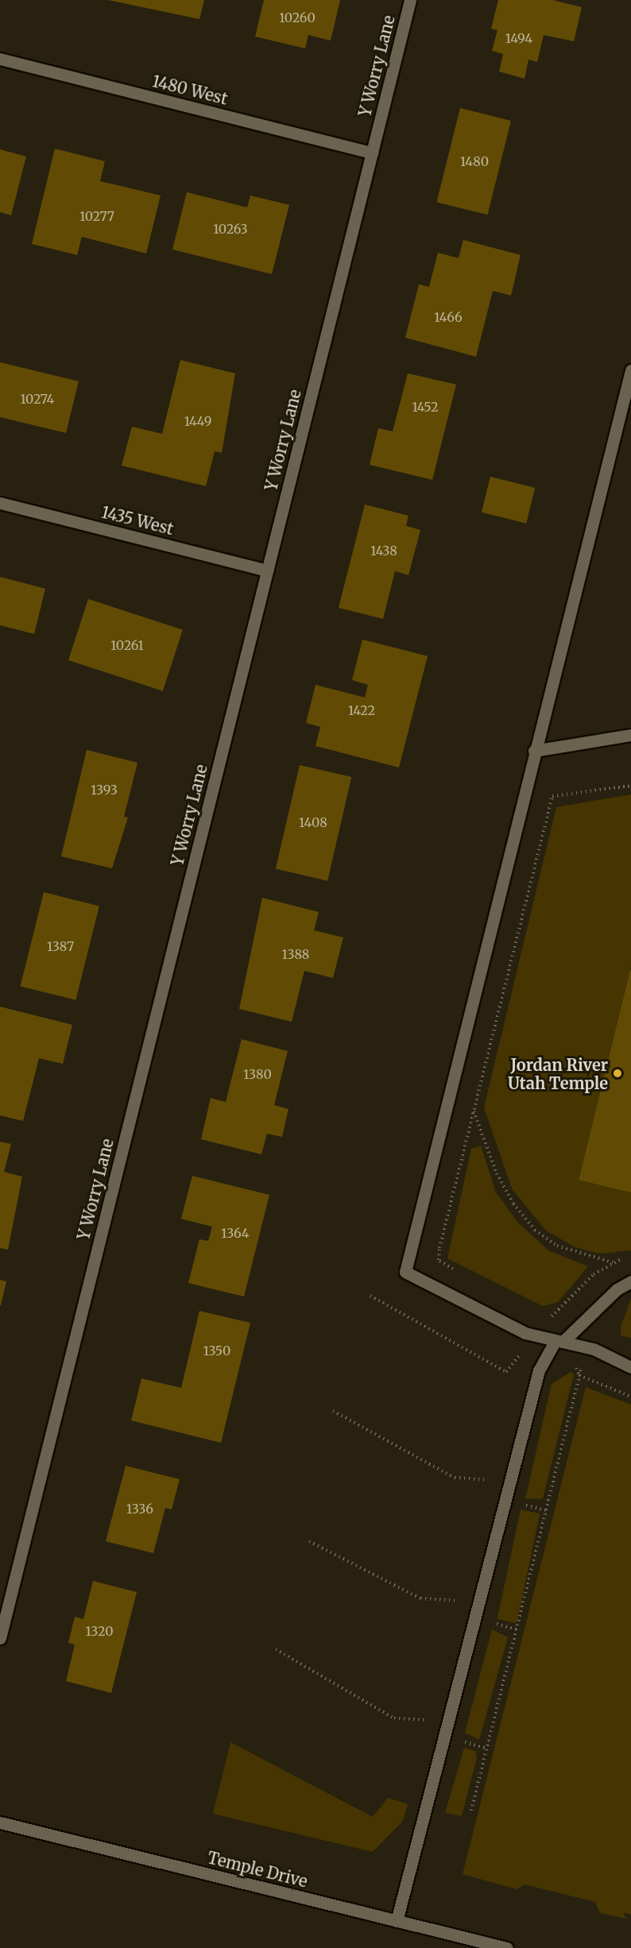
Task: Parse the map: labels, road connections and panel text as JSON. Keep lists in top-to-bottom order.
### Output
{
  "streets": {
    "street": [
      "Y Worry Lane",
      "1480 West",
      "1435 West",
      "Temple Drive"
    ]
  },
  "crossings": [
    ["Y Worry Lane", "1480 West"],
    ["Y Worry Lane", "1435 West"]
  ],
  "places": ["Jordan River Utah Temple"],
  "house_numbers": [
    "10260",
    "1494",
    "1480",
    "10277",
    "10263",
    "1466",
    "10274",
    "1452",
    "1449",
    "1438",
    "10261",
    "1422",
    "1393",
    "1408",
    "1387",
    "1388",
    "1380",
    "1364",
    "1350",
    "1336",
    "1320"
  ]
}
